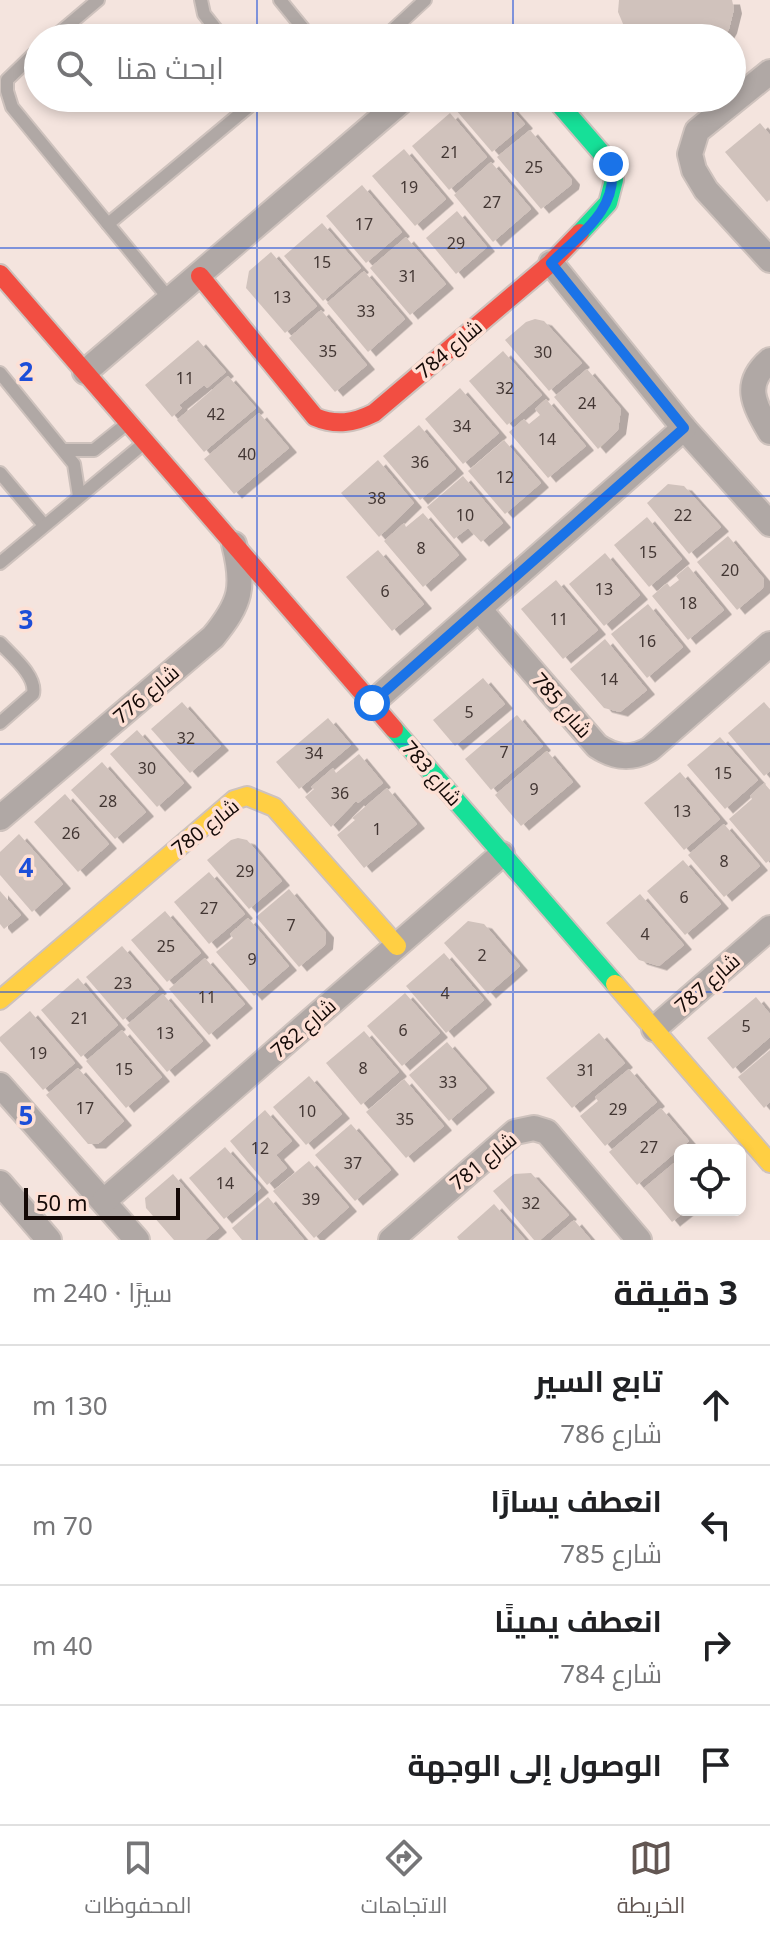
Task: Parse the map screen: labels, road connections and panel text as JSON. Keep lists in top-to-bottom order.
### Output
{
  "streets": {
    "street": [
      "شارع 784",
      "شارع 776",
      "شارع 785",
      "شارع 783",
      "شارع 780",
      "شارع 787",
      "شارع 782",
      "شارع 781"
    ]
  },
  "crossings": [
    ["شارع 776", "شارع 783"],
    ["شارع 783", "شارع 787"],
    ["شارع 783", "شارع 782"],
    ["شارع 780", "شارع 782"]
  ],
  "house_numbers": [
    "21",
    "25",
    "19",
    "27",
    "17",
    "29",
    "15",
    "31",
    "13",
    "33",
    "35",
    "30",
    "11",
    "32",
    "24",
    "42",
    "34",
    "14",
    "40",
    "36",
    "12",
    "38",
    "10",
    "22",
    "8",
    "15",
    "20",
    "13",
    "6",
    "18",
    "11",
    "16",
    "14",
    "5",
    "32",
    "7",
    "34",
    "30",
    "15",
    "9",
    "36",
    "28",
    "13",
    "1",
    "26",
    "8",
    "29",
    "6",
    "27",
    "7",
    "4",
    "25",
    "2",
    "9",
    "23",
    "4",
    "11",
    "21",
    "5",
    "6",
    "13",
    "19",
    "8",
    "15",
    "31",
    "33",
    "17",
    "29",
    "10",
    "35",
    "27",
    "12",
    "37",
    "14",
    "39",
    "32"
  ],
  "scale_bar": "50 m",
  "page": {
    "search": "ابحث هنا",
    "scale": "50 m",
    "heading": ["3 دقيقة", "سيرًا · 240 m"],
    "list": [
      ["تابع السير", "شارع 786", "130 m"],
      ["انعطف يسارًا", "شارع 785", "70 m"],
      ["انعطف يمينًا", "شارع 784", "40 m"],
      "الوصول إلى الوجهة"
    ],
    "nav": ["الخريطة", "الاتجاهات", "المحفوظات"]
  },
  "grid": {
    "rows": [
      "2",
      "3",
      "4",
      "5"
    ]
  }
}
